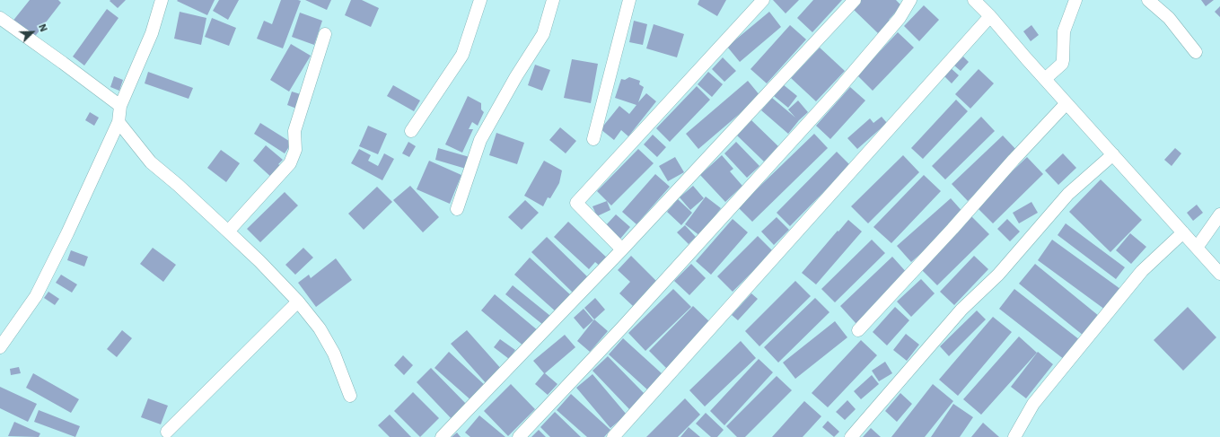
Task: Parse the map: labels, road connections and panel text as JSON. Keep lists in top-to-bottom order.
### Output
{
  "north": "top right"
}
